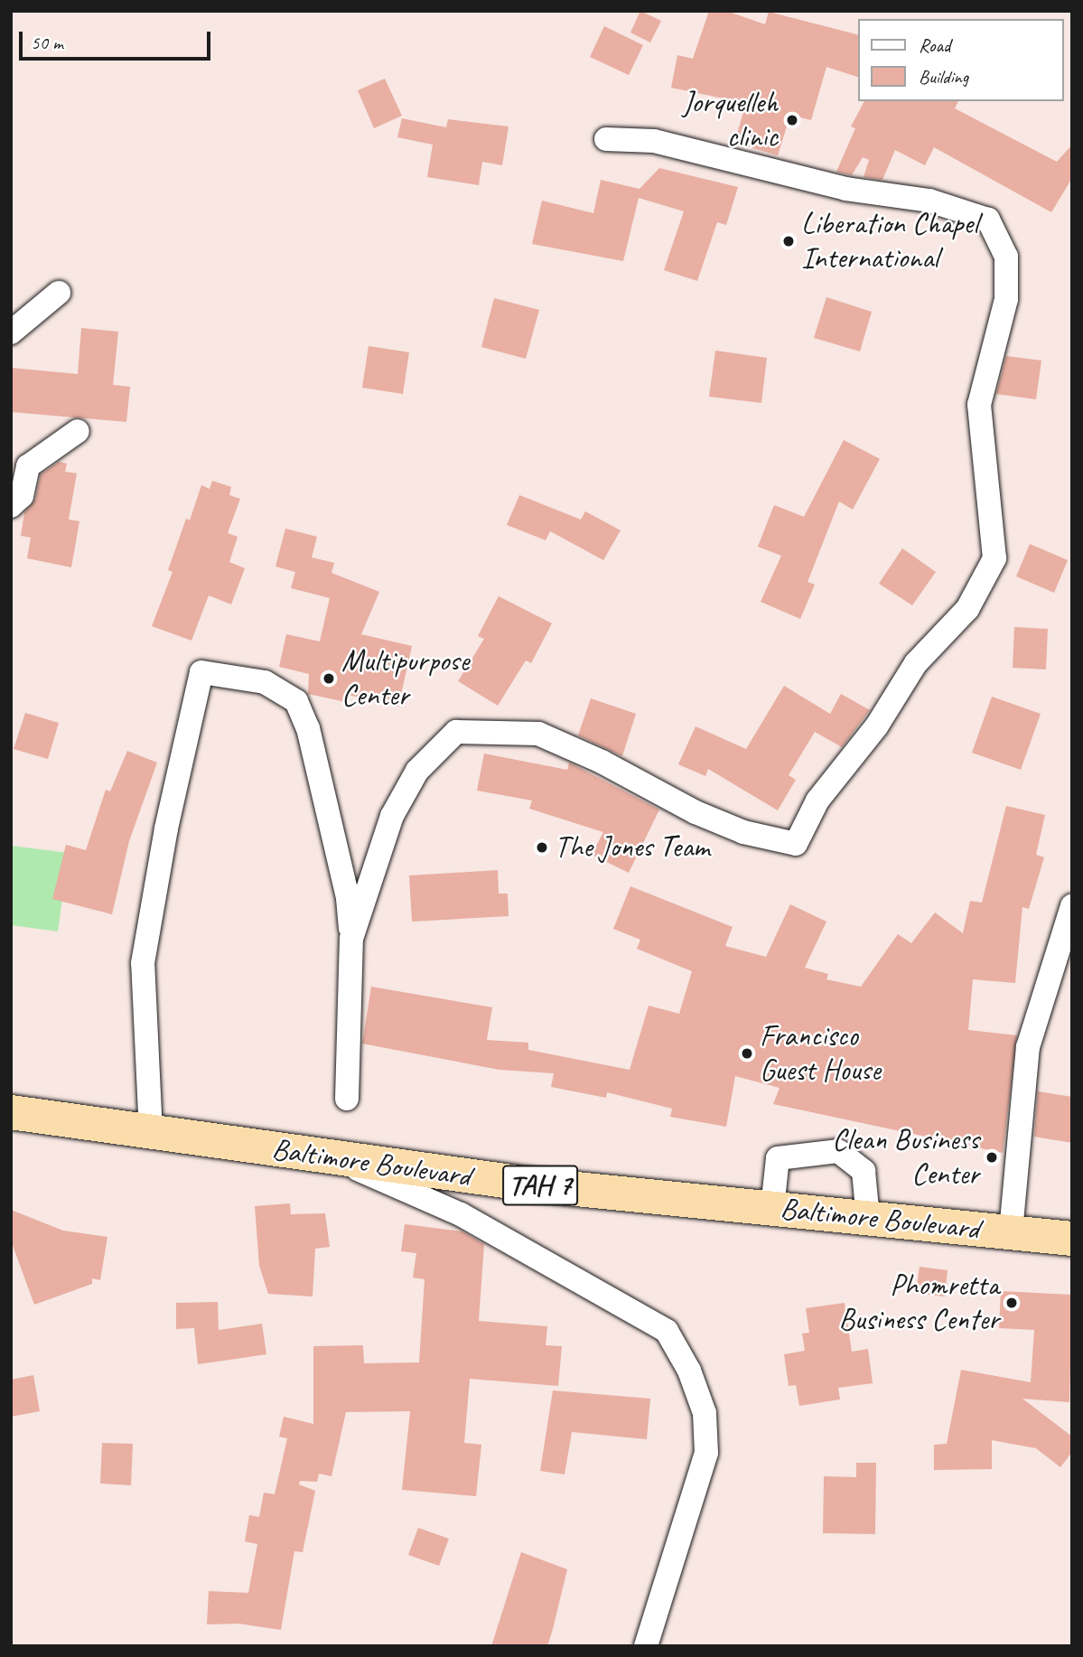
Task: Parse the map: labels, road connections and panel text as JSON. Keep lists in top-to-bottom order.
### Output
{
  "streets": {
    "highway": ["Baltimore Boulevard", "TAH 7"]
  },
  "places": [
    "Jorquelleh clinic",
    "Liberation Chapel International",
    "Multipurpose Center",
    "The Jones Team",
    "Francisco Guest House",
    "Clean Business Center",
    "Phomretta Business Center"
  ],
  "legend": ["Road", "Building"],
  "scale_bar": "50 m"
}
